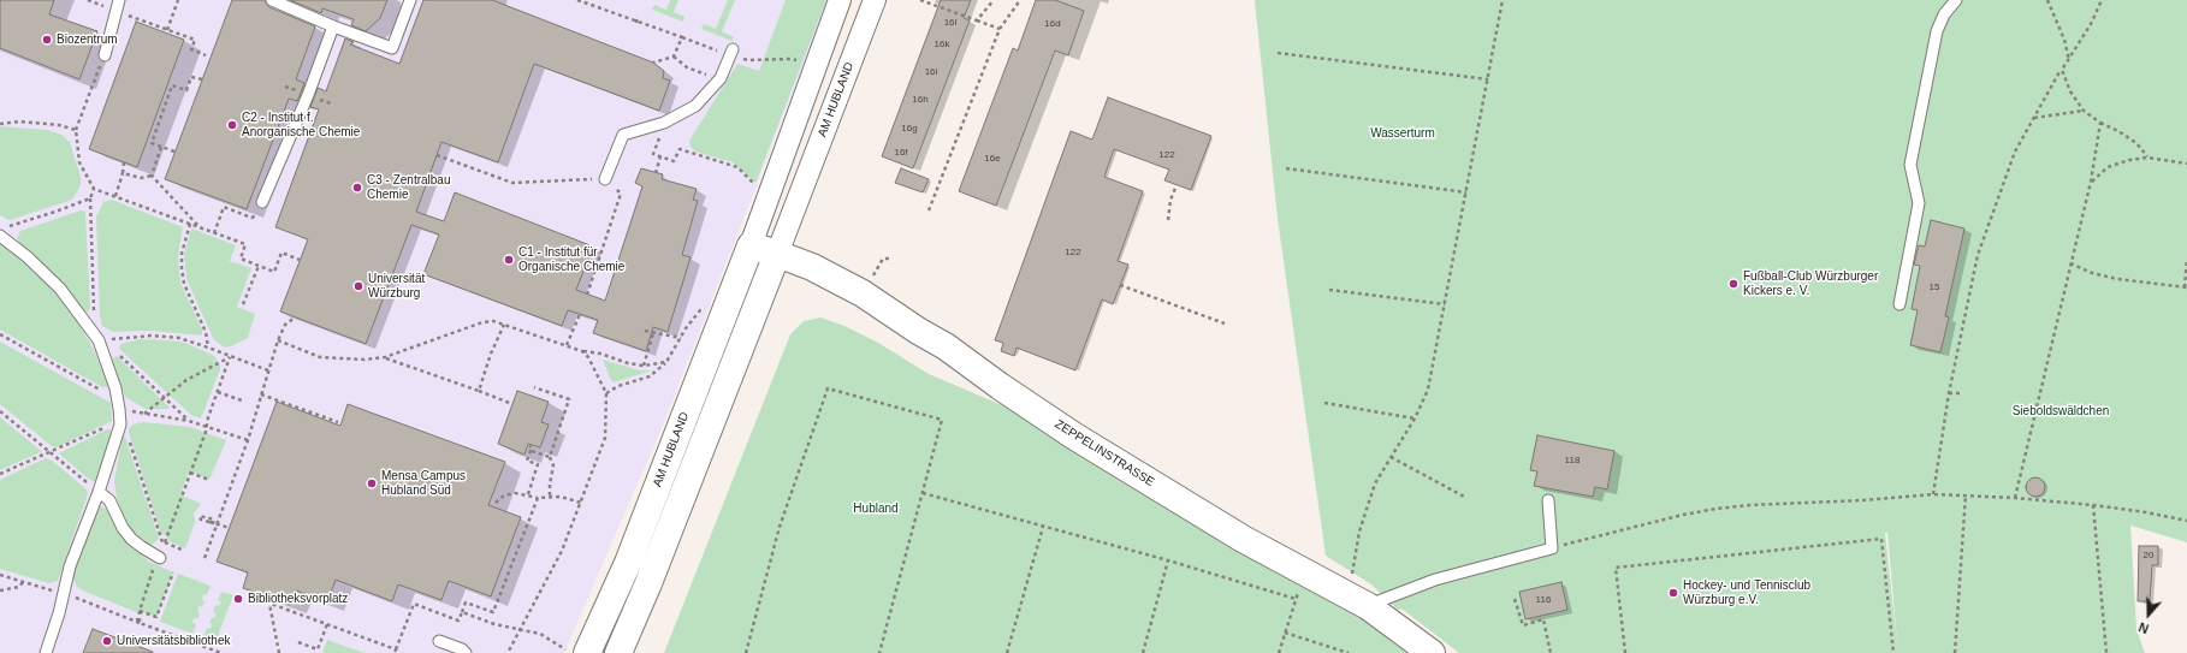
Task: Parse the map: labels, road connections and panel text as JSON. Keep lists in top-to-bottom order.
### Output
{
  "streets": {
    "street": ["AM HUBLAND", "ZEPPELINSTRASSE"]
  },
  "crossings": [
    ["AM HUBLAND", "ZEPPELINSTRASSE"]
  ],
  "parks": ["Wasserturm", "Sieboldswäldchen", "Hubland"],
  "places": [
    "Biozentrum",
    "C2 - Institut f. Anorganische Chemie",
    "C3 - Zentralbau Chemie",
    "C1 - Institut für Organische Chemie",
    "Fußball-Club Würzburger Kickers e. V.",
    "Universität Würzburg",
    "Mensa Campus Hubland Süd",
    "Hockey- und Tennisclub Würzburg e.V.",
    "Bibliotheksvorplatz",
    "Universitätsbibliothek"
  ],
  "house_numbers": [
    "16l",
    "16d",
    "16k",
    "16i",
    "16h",
    "16g",
    "16f",
    "122",
    "16e",
    "122",
    "15",
    "118",
    "20",
    "116"
  ],
  "north": "bottom"
}
